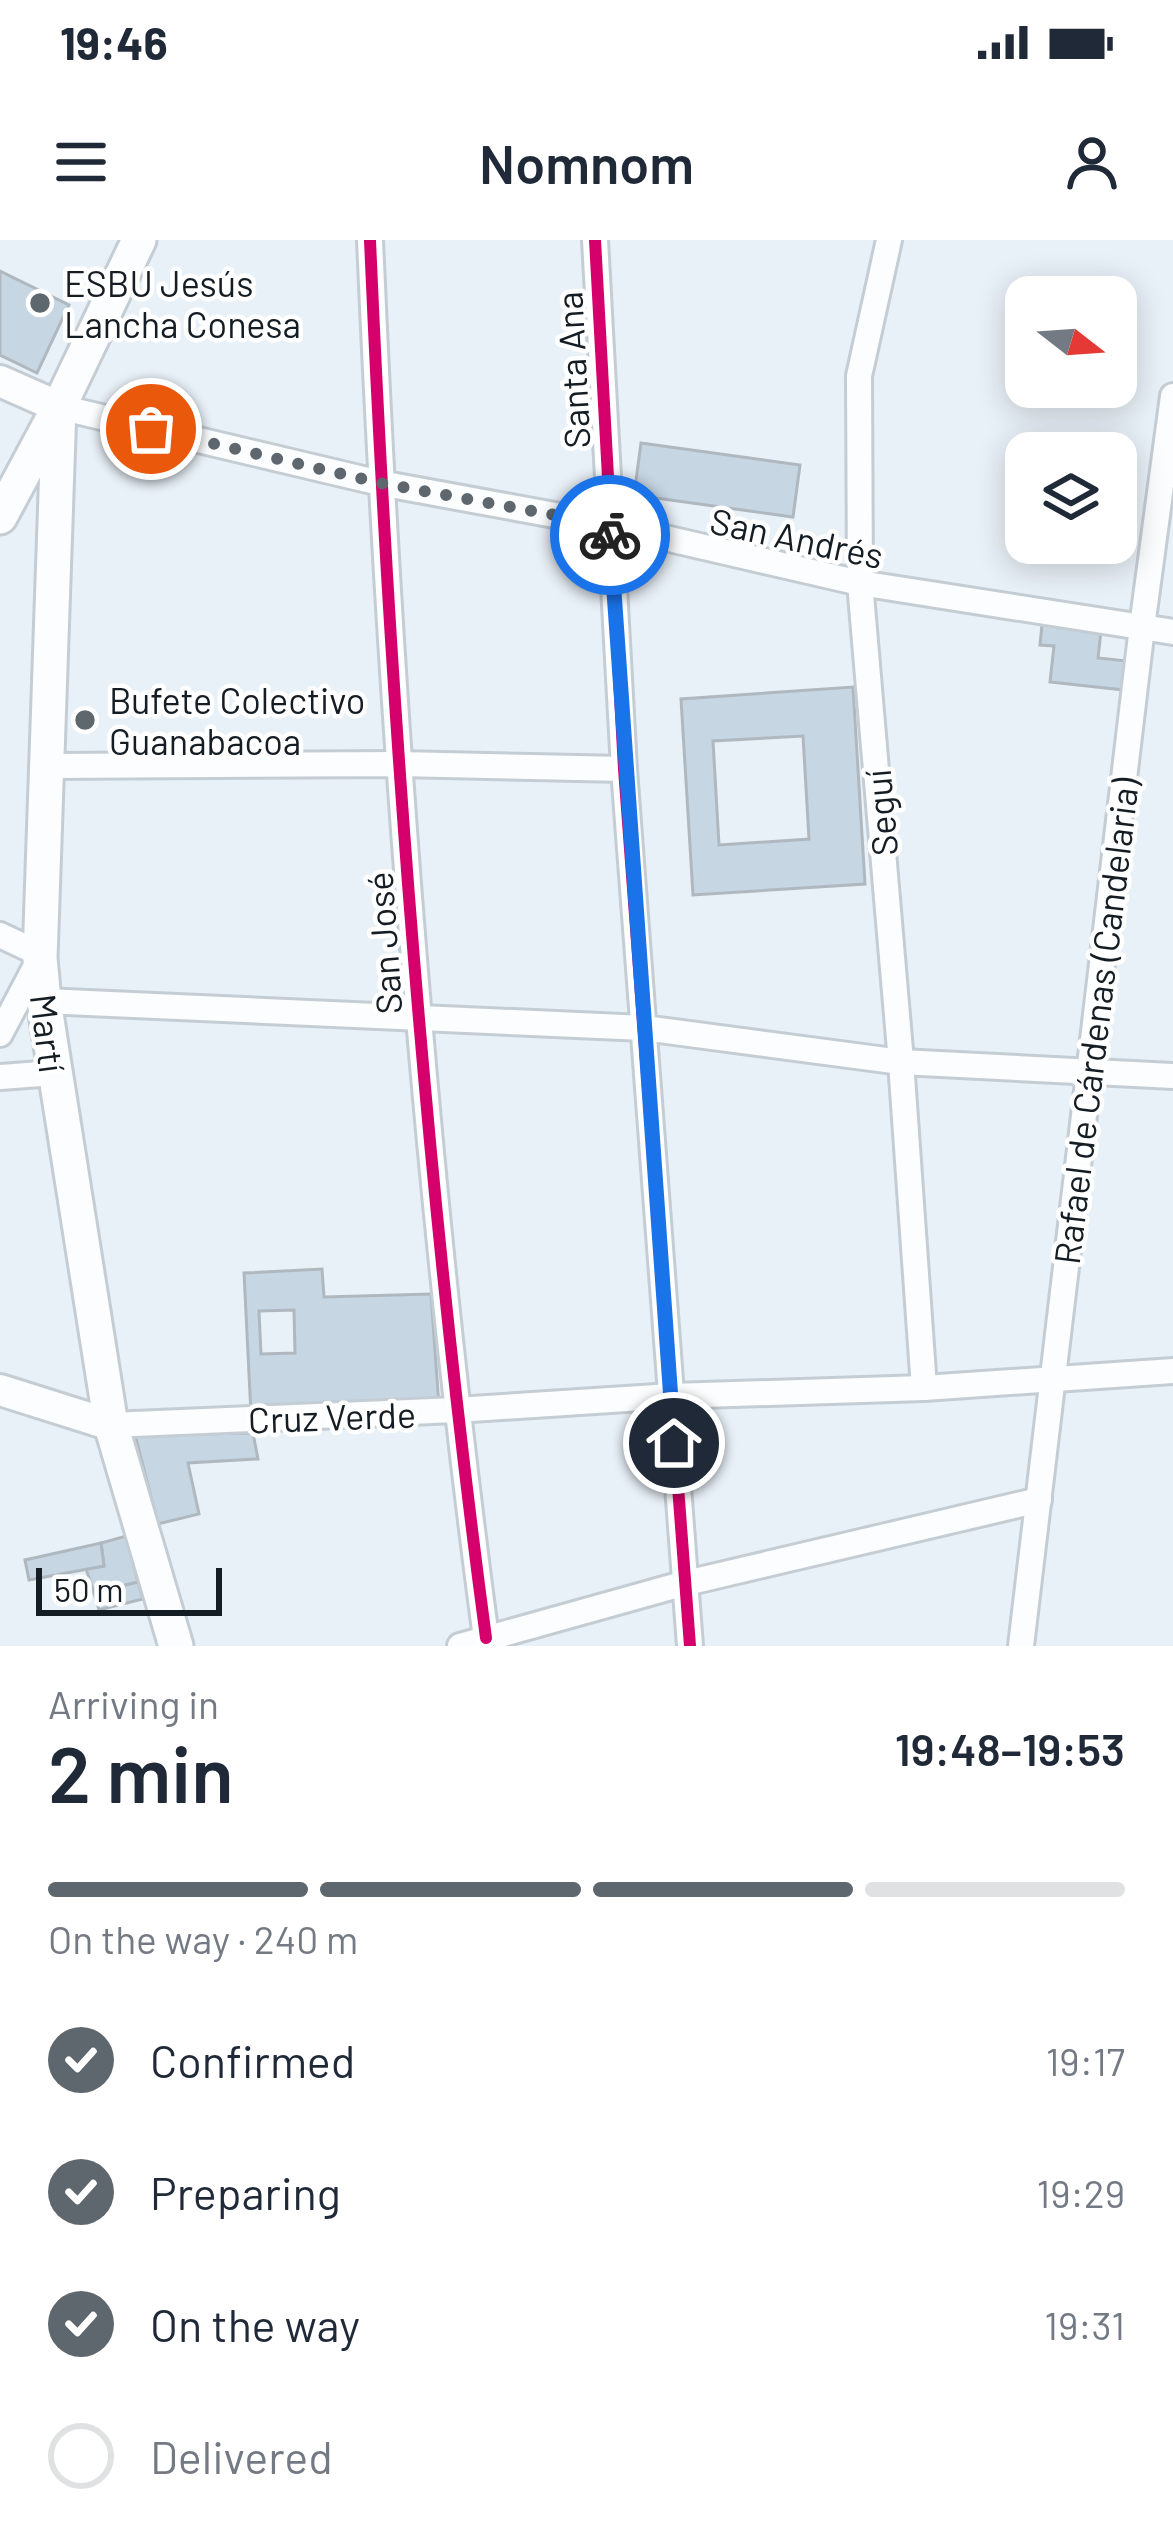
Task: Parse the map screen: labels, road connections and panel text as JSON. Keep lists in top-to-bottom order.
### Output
{
  "streets": {
    "main road": ["Martí"],
    "street": [
      "Santa Ana",
      "San Andrés",
      "Seguí",
      "San José",
      "Rafael de Cárdenas (Candelaria)",
      "Cruz Verde"
    ]
  },
  "crossings": [
    ["Santa Ana", "San Andrés"],
    ["Santa Ana", "Cruz Verde"],
    ["San Andrés", "Seguí"],
    ["San Andrés", "San José"],
    ["San Andrés", "Rafael de Cárdenas (Candelaria)"],
    ["San Andrés", "Martí"],
    ["Seguí", "Cruz Verde"],
    ["San José", "Cruz Verde"],
    ["Rafael de Cárdenas (Candelaria)", "Cruz Verde"],
    ["Martí", "Cruz Verde"]
  ],
  "places": ["ESBU Jesús Lancha Conesa", "Bufete Colectivo Guanabacoa"],
  "scale_bar": "50 m",
  "north": "right",
  "page": {
    "status": "19:46",
    "header": "Nomnom",
    "scale": "50 m",
    "heading": ["2 min", "Arriving in", "19:48–19:53"],
    "bar": "On the way · 240 m",
    "list": [
      ["Confirmed", "19:17"],
      ["Preparing", "19:29"],
      ["On the way", "19:31"],
      "Delivered"
    ]
  }
}
